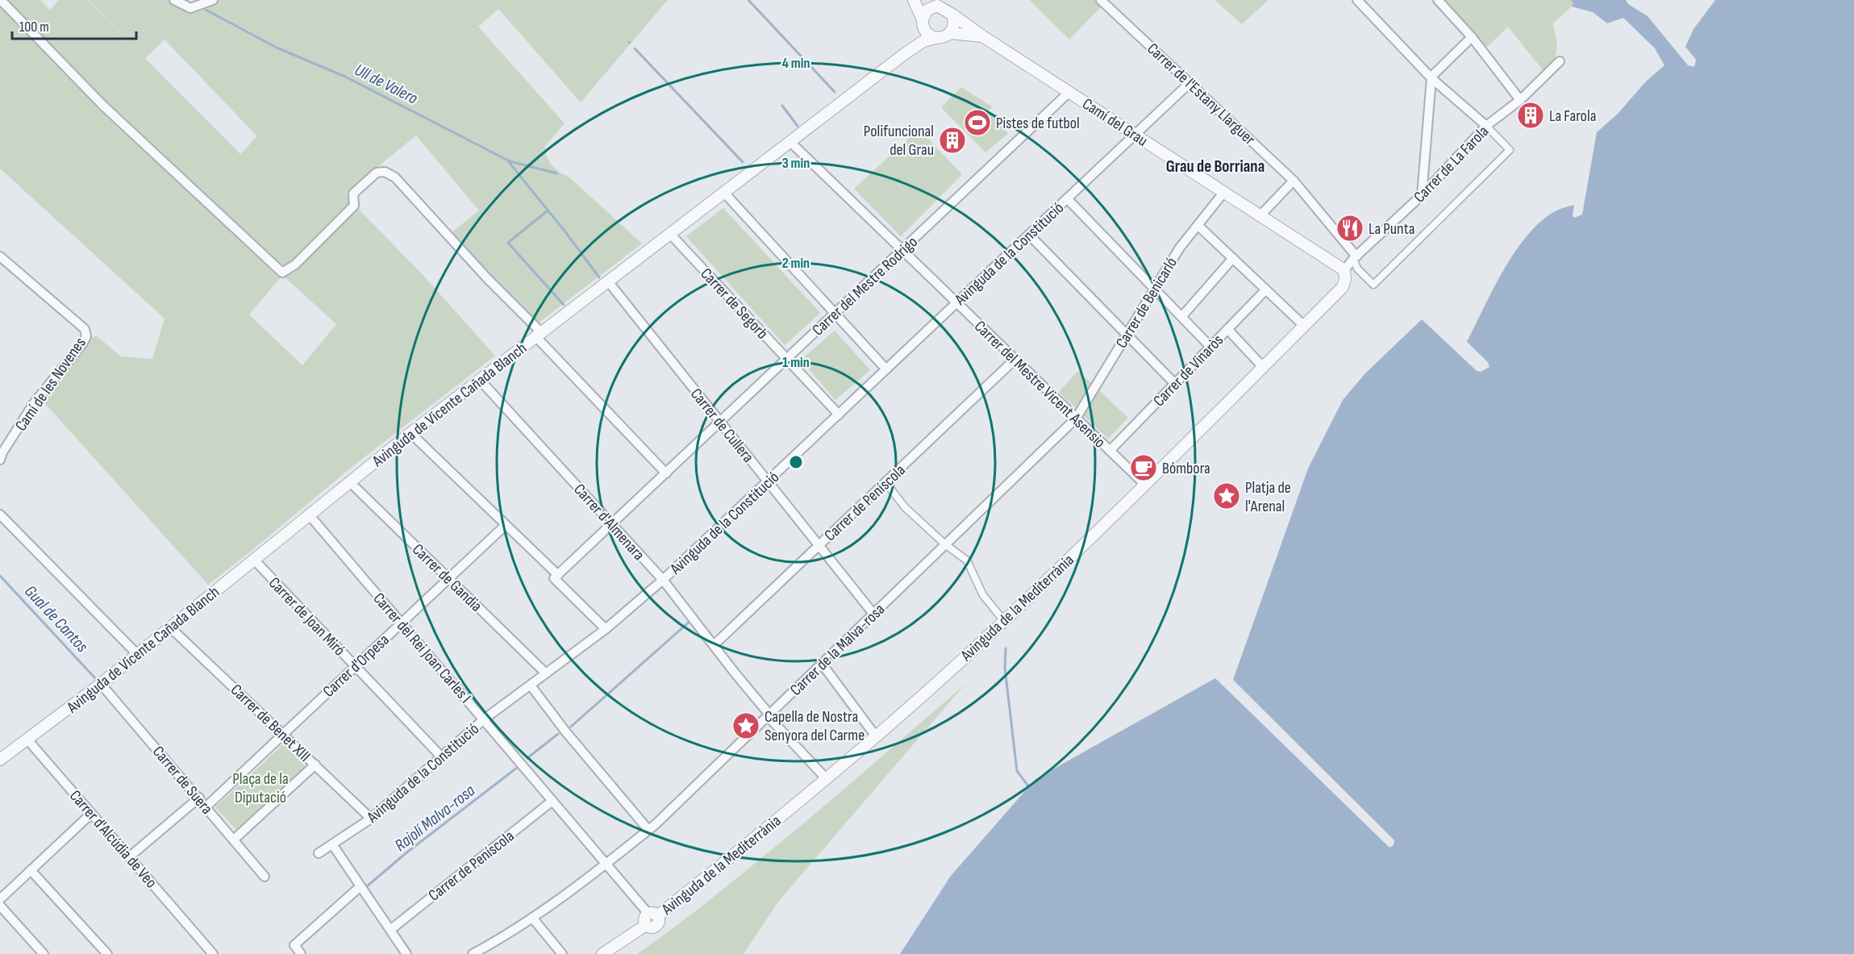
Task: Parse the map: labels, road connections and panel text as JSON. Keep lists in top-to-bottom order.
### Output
{
  "streets": {
    "street": [
      "Carrer de l'Estany Llarguer",
      "Camí del Grau",
      "Carrer de La Farola",
      "Avinguda de la Constitució",
      "Carrer del Mestre Rodrigo",
      "Carrer de Benicarló",
      "Carrer de Segorb",
      "Carrer de Vinaròs",
      "Camí de les Novenes",
      "Carrer del Mestre Vicent Asensio",
      "Avinguda de Vicente Cañada Blanch",
      "Carrer de Cullera",
      "Carrer de Peníscola",
      "Carrer d'Almenara",
      "Carrer de Gandia",
      "Avinguda de la Mediterrània",
      "Carrer de Joan Miró",
      "Carrer del Rei Joan Carles I",
      "Carrer de la Malva-rosa",
      "Carrer d'Orpesa",
      "Carrer de Benet XIII",
      "Carrer de Suera",
      "Carrer d'Alcúdia de Veo"
    ]
  },
  "crossings": [
    ["Carrer de l'Estany Llarguer", "Carrer de La Farola"],
    ["Carrer de l'Estany Llarguer", "Avinguda de la Constitució"],
    ["Camí del Grau", "Carrer de La Farola"],
    ["Camí del Grau", "Avinguda de la Constitució"],
    ["Camí del Grau", "Carrer del Mestre Rodrigo"],
    ["Camí del Grau", "Carrer de Benicarló"],
    ["Camí del Grau", "Avinguda de Vicente Cañada Blanch"],
    ["Camí del Grau", "Avinguda de la Mediterrània"],
    ["Carrer de La Farola", "Avinguda de la Mediterrània"],
    ["Avinguda de la Constitució", "Carrer de Segorb"],
    ["Avinguda de la Constitució", "Carrer del Mestre Vicent Asensio"],
    ["Avinguda de la Constitució", "Carrer de Cullera"],
    ["Avinguda de la Constitució", "Carrer d'Almenara"],
    ["Avinguda de la Constitució", "Carrer de Gandia"],
    ["Avinguda de la Constitució", "Carrer de Joan Miró"],
    ["Avinguda de la Constitució", "Carrer del Rei Joan Carles I"],
    ["Avinguda de la Constitució", "Carrer de Benet XIII"],
    ["Carrer del Mestre Rodrigo", "Carrer de Segorb"],
    ["Carrer del Mestre Rodrigo", "Carrer del Mestre Vicent Asensio"],
    ["Carrer del Mestre Rodrigo", "Carrer de Cullera"],
    ["Carrer del Mestre Rodrigo", "Carrer d'Almenara"],
    ["Carrer de Benicarló", "Carrer del Mestre Vicent Asensio"],
    ["Carrer de Benicarló", "Carrer de la Malva-rosa"],
    ["Carrer de Segorb", "Avinguda de Vicente Cañada Blanch"],
    ["Carrer de Vinaròs", "Carrer del Mestre Vicent Asensio"],
    ["Carrer del Mestre Vicent Asensio", "Avinguda de Vicente Cañada Blanch"],
    ["Carrer del Mestre Vicent Asensio", "Carrer de Peníscola"],
    ["Carrer del Mestre Vicent Asensio", "Avinguda de la Mediterrània"],
    ["Carrer del Mestre Vicent Asensio", "Carrer de la Malva-rosa"],
    ["Avinguda de Vicente Cañada Blanch", "Carrer de Cullera"],
    ["Avinguda de Vicente Cañada Blanch", "Carrer d'Almenara"],
    ["Avinguda de Vicente Cañada Blanch", "Carrer de Gandia"],
    ["Avinguda de Vicente Cañada Blanch", "Carrer de Joan Miró"],
    ["Avinguda de Vicente Cañada Blanch", "Carrer del Rei Joan Carles I"],
    ["Avinguda de Vicente Cañada Blanch", "Carrer de Benet XIII"],
    ["Avinguda de Vicente Cañada Blanch", "Carrer de Suera"],
    ["Avinguda de Vicente Cañada Blanch", "Carrer d'Alcúdia de Veo"],
    ["Carrer de Cullera", "Carrer de Peníscola"],
    ["Carrer de Cullera", "Carrer de la Malva-rosa"],
    ["Carrer de Peníscola", "Carrer d'Almenara"],
    ["Carrer de Peníscola", "Carrer del Rei Joan Carles I"],
    ["Carrer d'Almenara", "Avinguda de la Mediterrània"],
    ["Carrer d'Almenara", "Carrer de la Malva-rosa"],
    ["Carrer de Gandia", "Carrer d'Orpesa"],
    ["Avinguda de la Mediterrània", "Carrer del Rei Joan Carles I"],
    ["Carrer de Joan Miró", "Carrer d'Orpesa"],
    ["Carrer del Rei Joan Carles I", "Carrer de la Malva-rosa"],
    ["Carrer del Rei Joan Carles I", "Carrer d'Orpesa"],
    ["Carrer d'Orpesa", "Carrer de Benet XIII"],
    ["Carrer d'Orpesa", "Carrer de Suera"]
  ],
  "districts": ["Grau de Borriana"],
  "water": ["Ull de Valero", "Gual de Cantos", "Rajolí Malva-rosa"],
  "parks": ["Plaça de la Diputació"],
  "places": {
    "building": ["La Farola", "Polifuncional del Grau"],
    "sports": ["Pistes de futbol"],
    "restaurant": ["La Punta"],
    "cafe": ["Bómbora"],
    "place": ["Platja de l'Arenal", "Capella de Nostra Senyora del Carme"]
  },
  "scale_bar": "100 m",
  "rings": [
    "4 min",
    "3 min",
    "2 min",
    "1 min"
  ]
}
